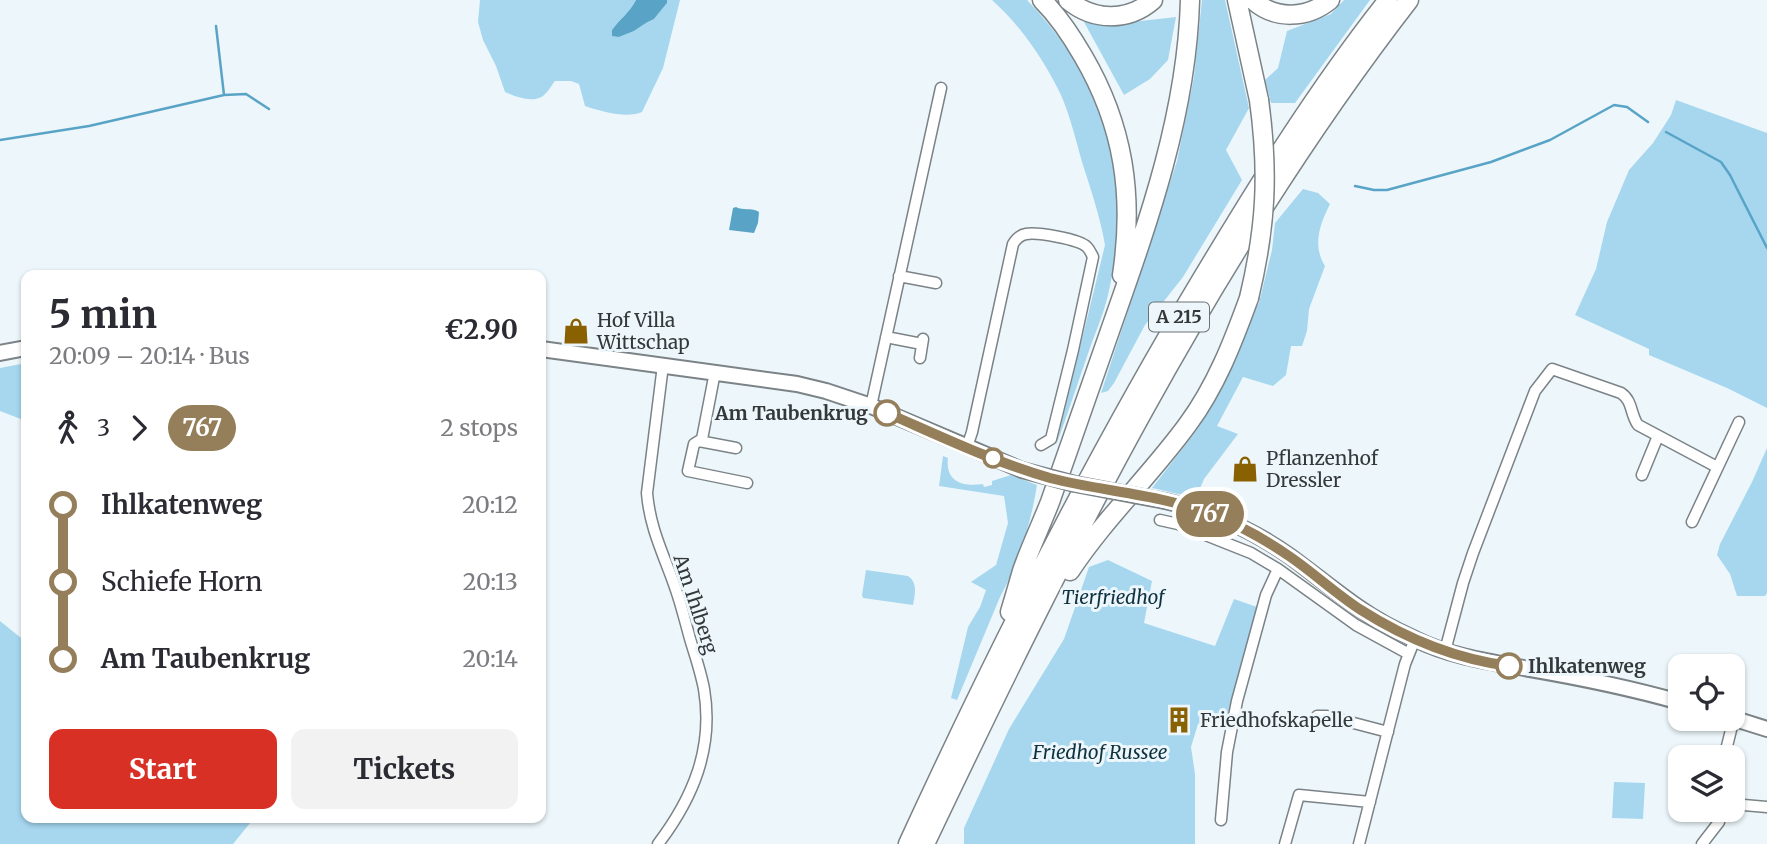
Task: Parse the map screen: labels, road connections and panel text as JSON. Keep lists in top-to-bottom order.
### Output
{
  "streets": {
    "highway": ["A 215"],
    "street": ["Am Ihlberg"]
  },
  "parks": ["Tierfriedhof", "Friedhof Russee"],
  "places": {
    "shop": ["Hof Villa Wittschap", "Pflanzenhof Dressler"],
    "other": ["Am Taubenkrug", "Ihlkatenweg"],
    "building": ["Friedhofskapelle"]
  },
  "lines": ["bus line 767"],
  "page": {
    "on_map": "767",
    "heading": ["5 min", "20:09 – 20:14 · Bus", "€2.90"],
    "legs": ["3", "767", "2 stops"],
    "list": [
      {
        "name": "Ihlkatenweg",
        "value": "20:12"
      },
      {
        "name": "Schiefe Horn",
        "value": "20:13"
      },
      {
        "name": "Am Taubenkrug",
        "value": "20:14"
      }
    ],
    "buttons": ["Start", "Tickets"]
  }
}
